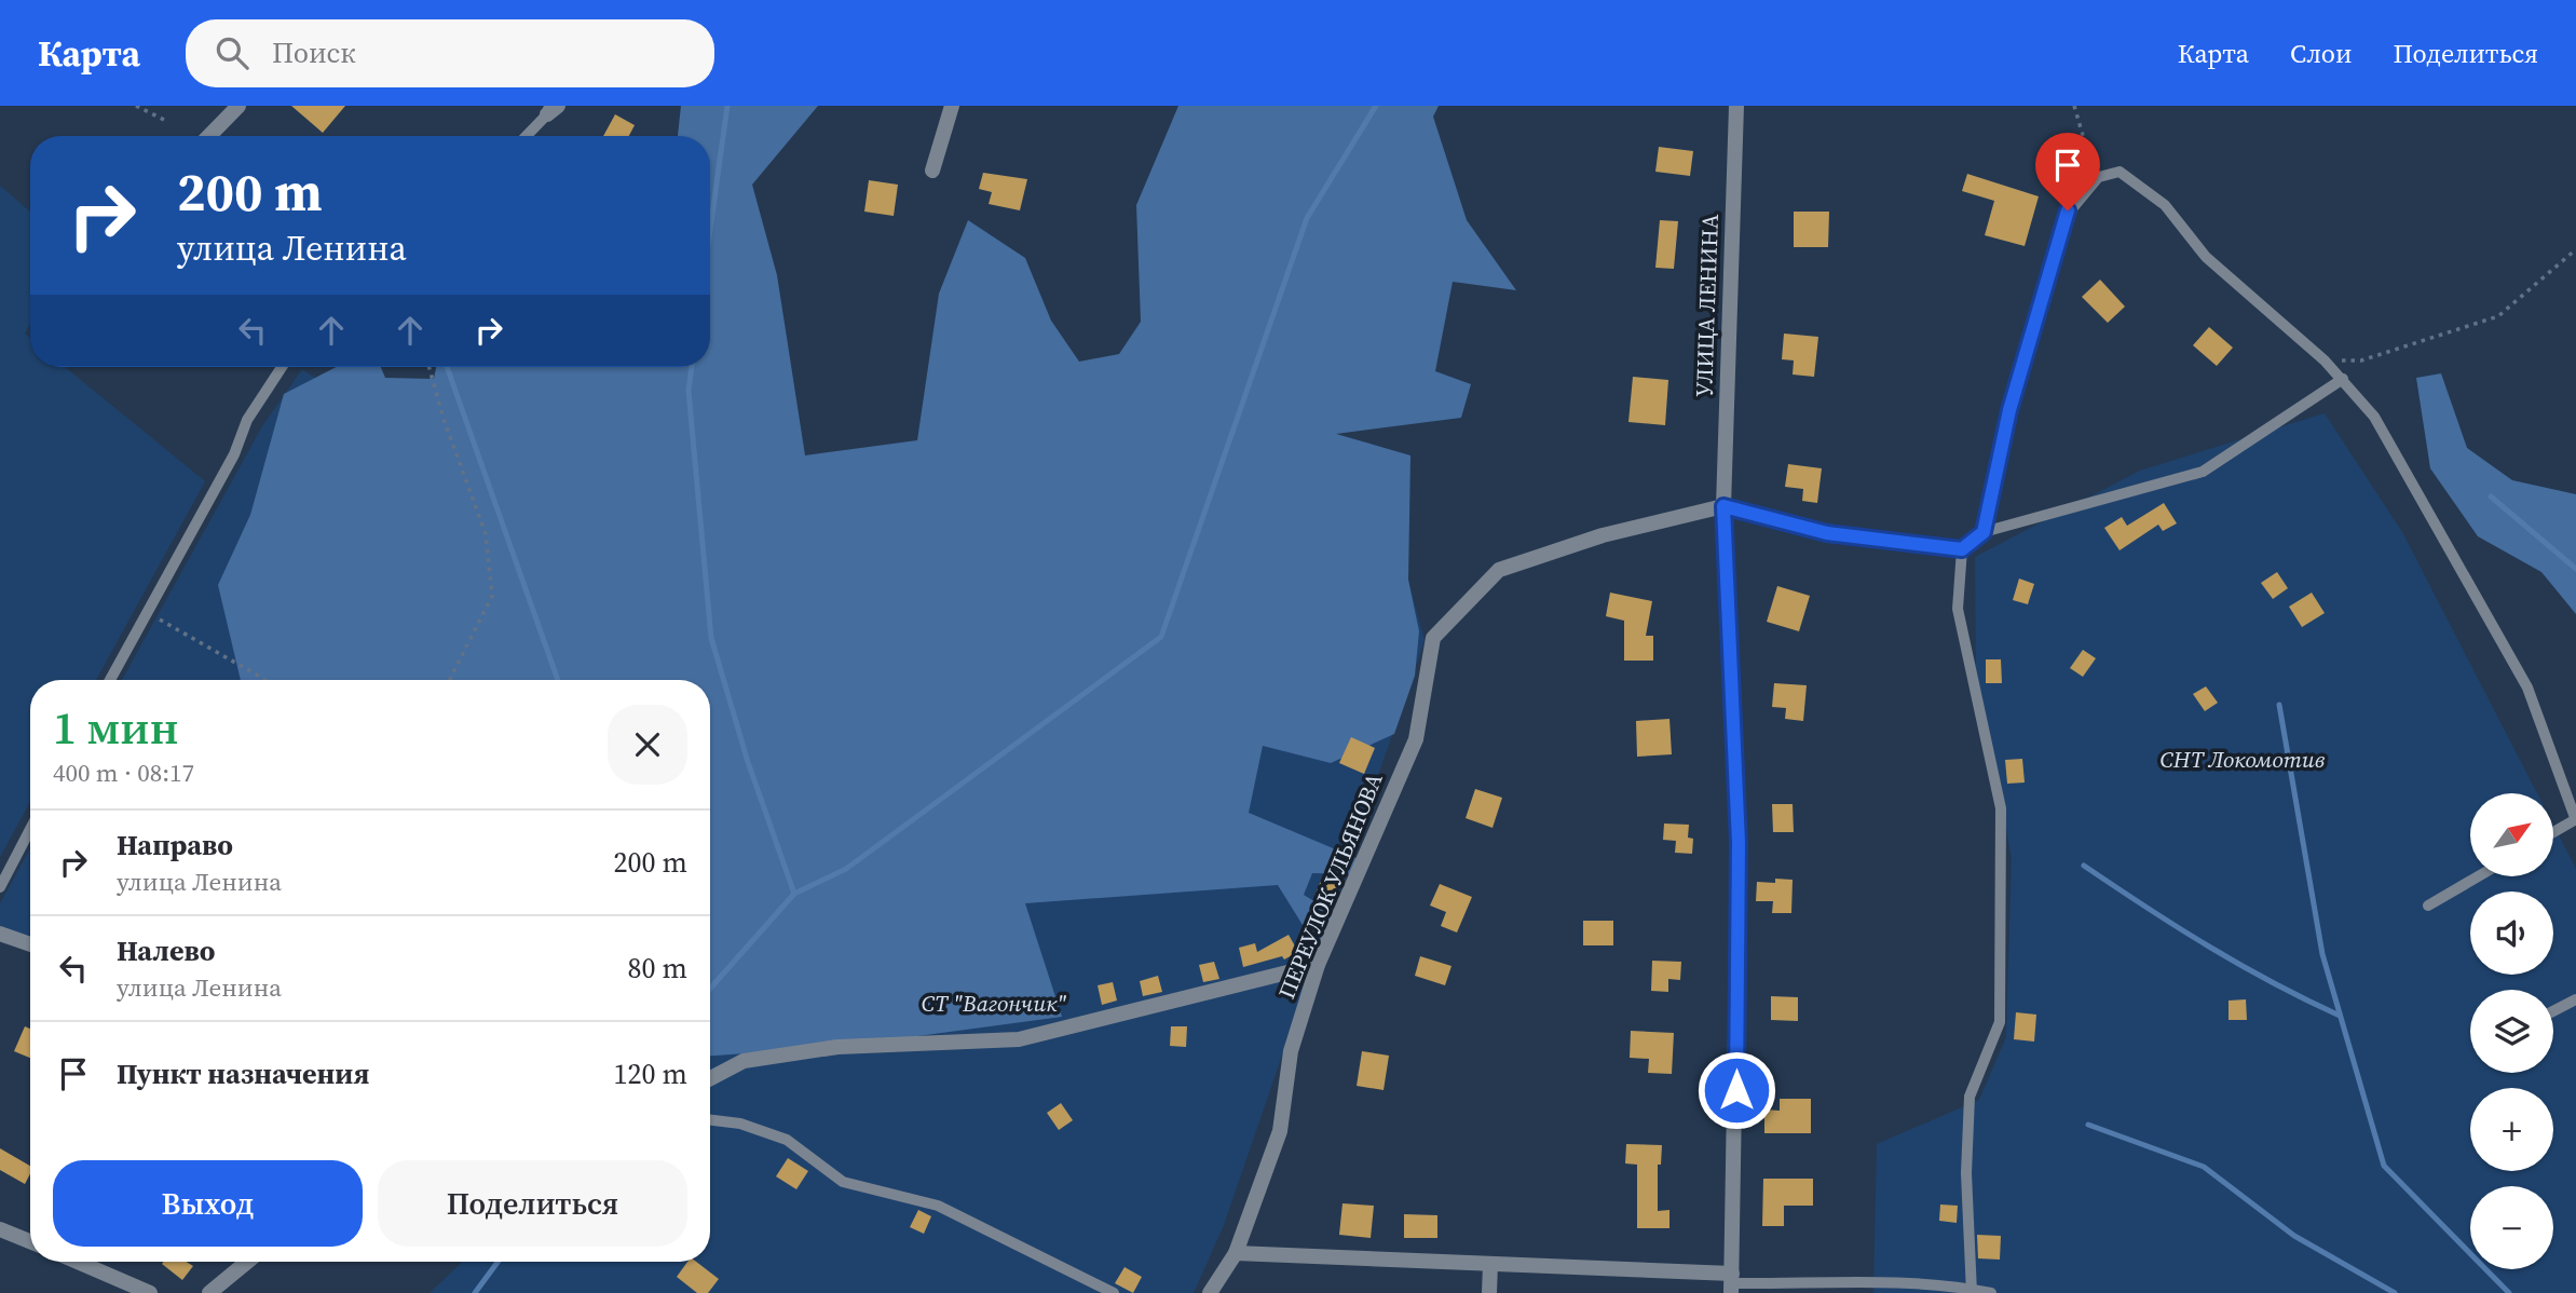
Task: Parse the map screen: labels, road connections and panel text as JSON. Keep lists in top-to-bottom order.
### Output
{
  "streets": {
    "street": ["УЛИЦА ЛЕНИНА", "ПЕРЕУЛОК УЛЬЯНОВА"]
  },
  "crossings": [
    ["УЛИЦА ЛЕНИНА", "ПЕРЕУЛОК УЛЬЯНОВА"]
  ],
  "parks": ["СНТ Локомотив", "СТ \"Вагончик\""],
  "north": "top right",
  "page": {
    "header": "Карта",
    "search": "Поиск",
    "nav": ["Карта", "Слои", "Поделиться"],
    "turn": ["200 m", "улица Ленина"],
    "heading": ["1 мин", "400 m · 08:17"],
    "map_buttons": ["+", "−"],
    "list": [
      {
        "name": "Направо",
        "note": "улица Ленина",
        "value": "200 m"
      },
      {
        "name": "Налево",
        "note": "улица Ленина",
        "value": "80 m"
      },
      {
        "name": "Пункт назначения",
        "value": "120 m"
      }
    ],
    "buttons": ["Выход", "Поделиться"]
  }
}
